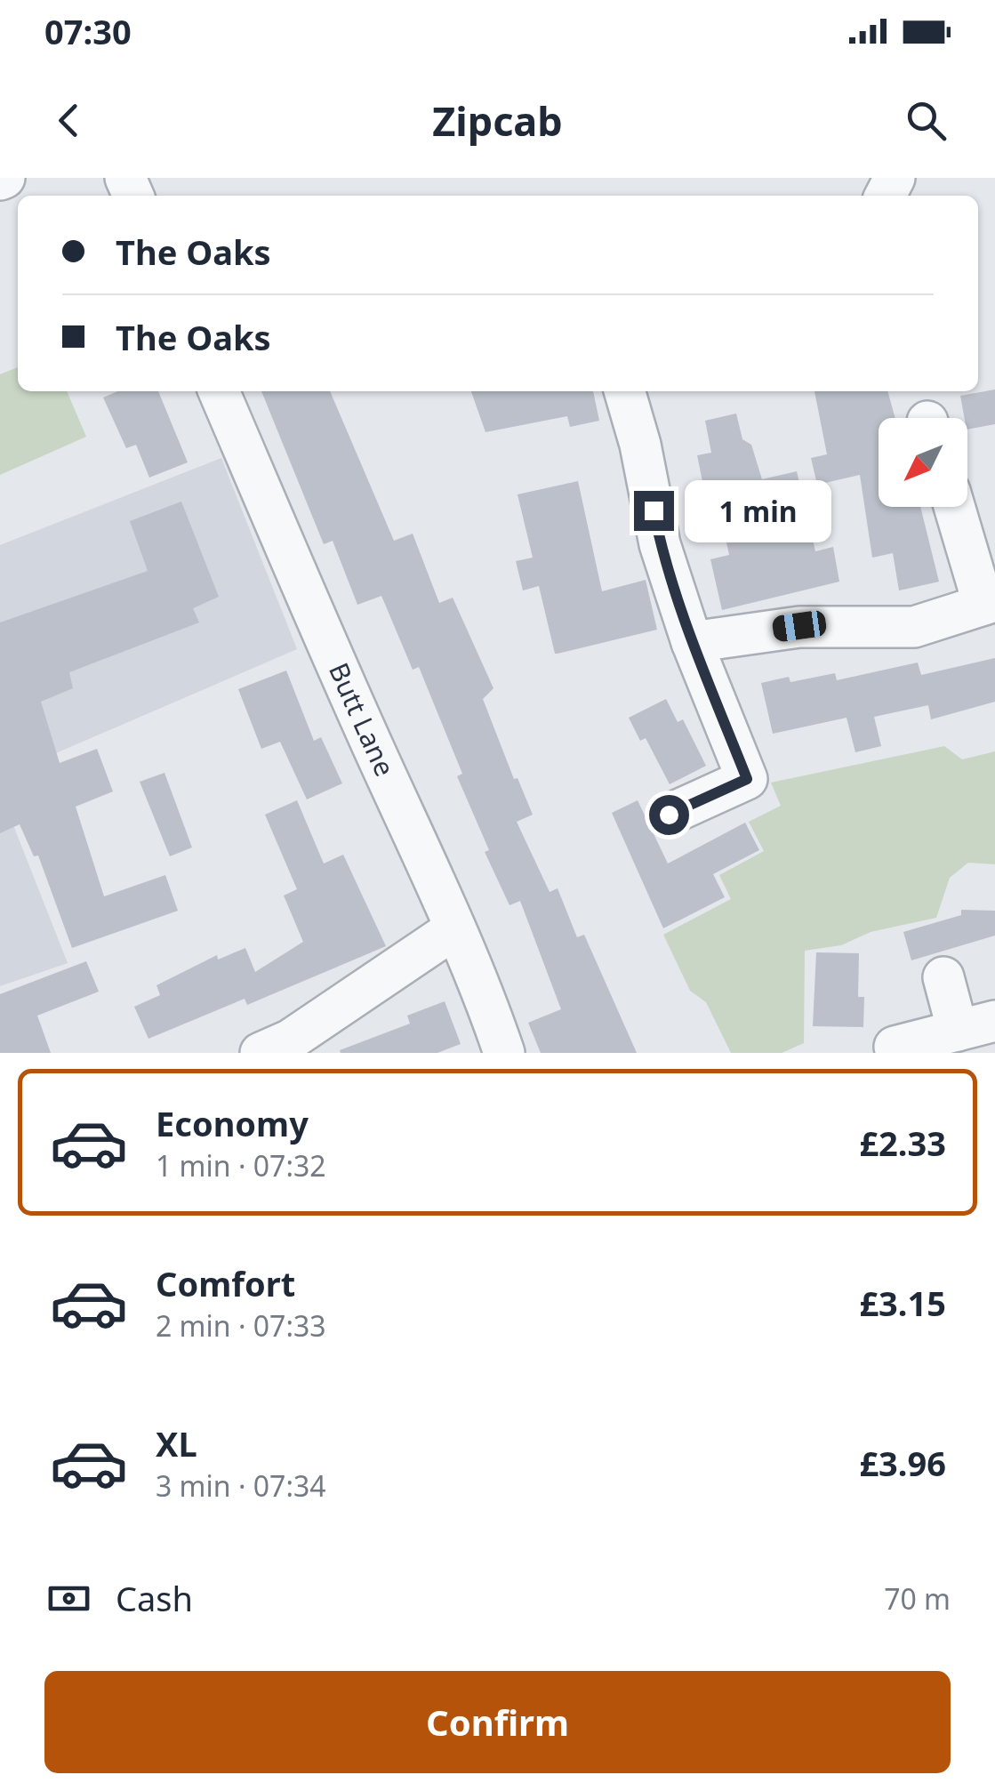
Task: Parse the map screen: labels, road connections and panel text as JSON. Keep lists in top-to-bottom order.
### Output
{
  "streets": {
    "street": ["Butt Lane"]
  },
  "north": "bottom left",
  "page": {
    "status": "07:30",
    "header": "Zipcab",
    "banner": ["The Oaks", "The Oaks"],
    "bubble": "1 min",
    "list": [
      {
        "name": "Economy",
        "note": "1 min · 07:32",
        "value": "£2.33"
      },
      {
        "name": "Comfort",
        "note": "2 min · 07:33",
        "value": "£3.15"
      },
      {
        "name": "XL",
        "note": "3 min · 07:34",
        "value": "£3.96"
      }
    ],
    "pay": ["Cash", "70 m"],
    "buttons": "Confirm"
  }
}
